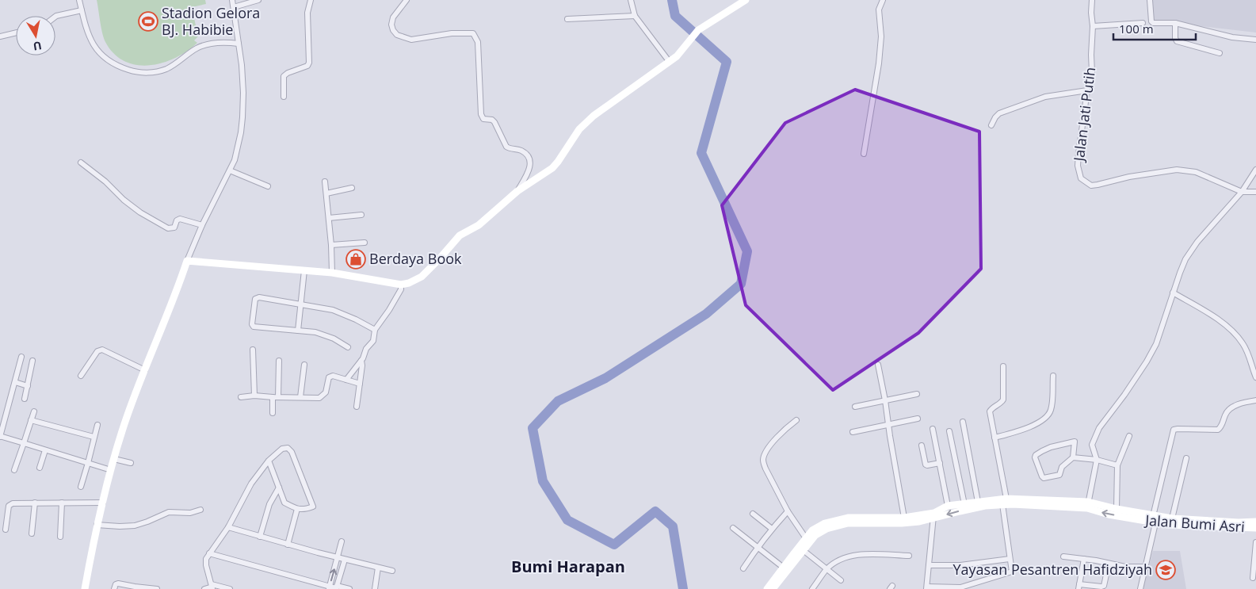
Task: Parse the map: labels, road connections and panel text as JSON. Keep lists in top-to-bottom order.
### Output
{
  "streets": {
    "street": ["Jalan Jati Putih", "Jalan Bumi Asri"]
  },
  "districts": ["Bumi Harapan"],
  "places": {
    "sports": ["Stadion Gelora BJ. Habibie"],
    "shop": ["Berdaya Book"],
    "school or university": ["Yayasan Pesantren Hafidziyah"]
  },
  "scale_bar": "100 m",
  "north": "bottom"
}
